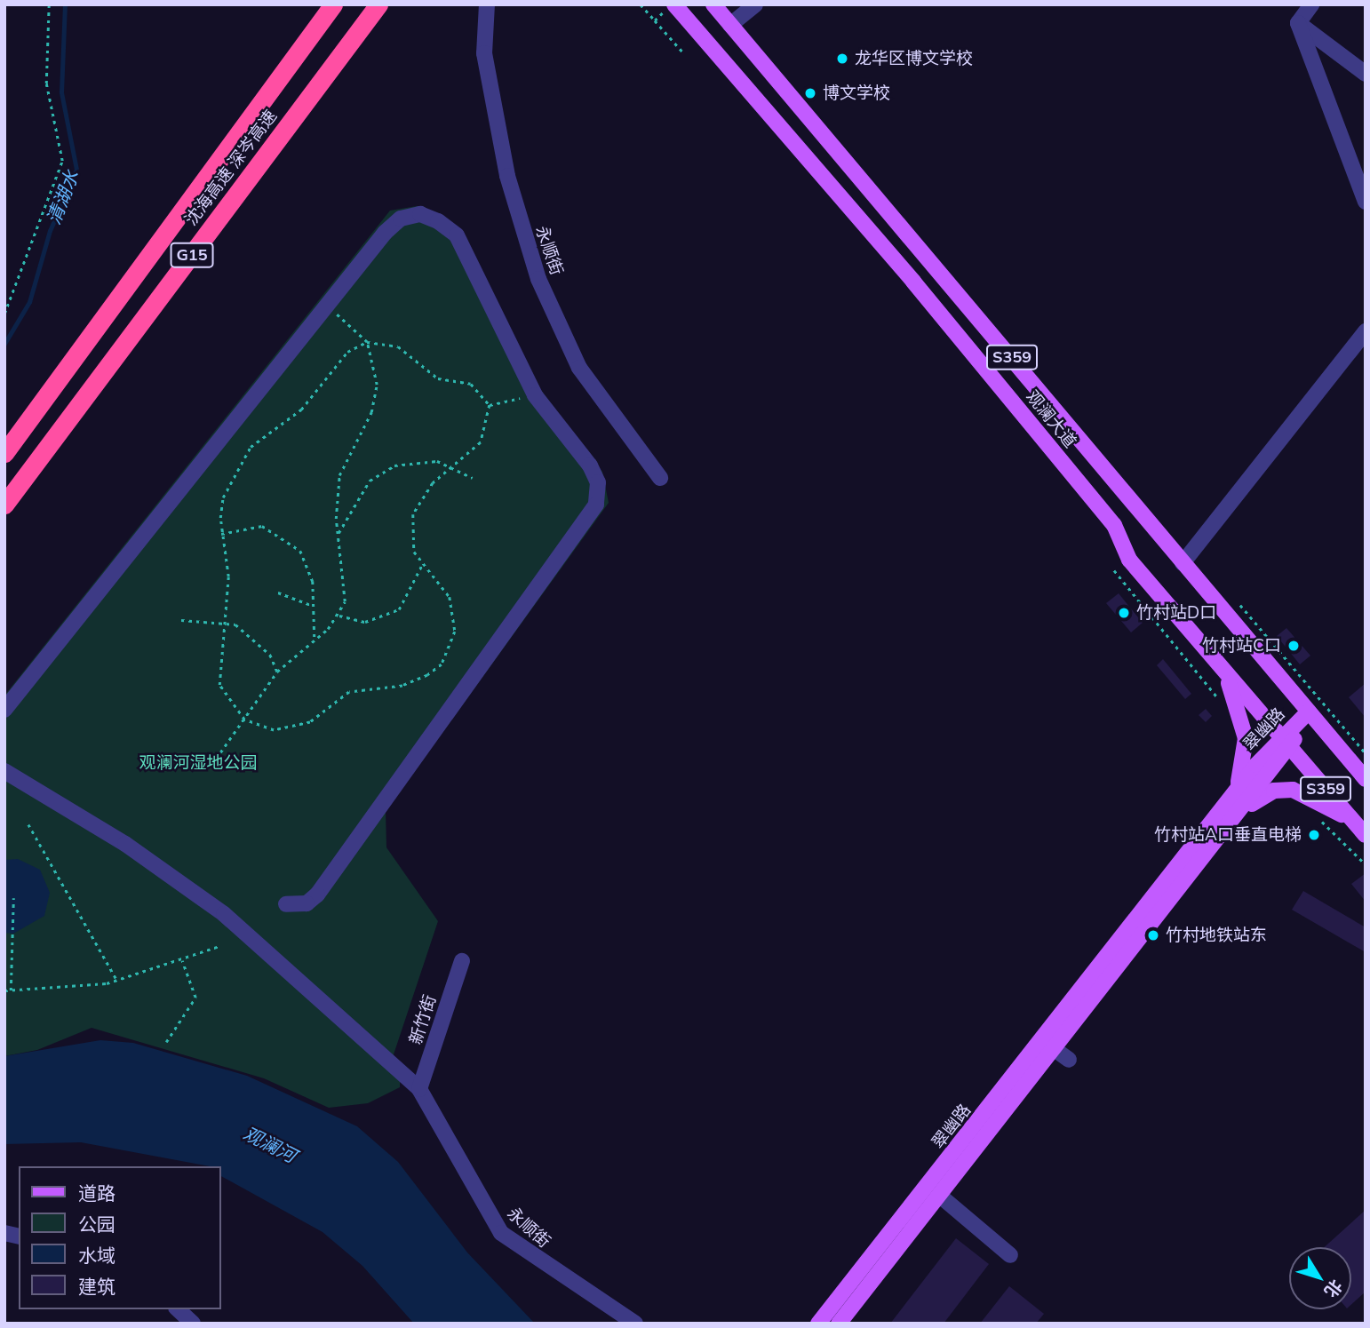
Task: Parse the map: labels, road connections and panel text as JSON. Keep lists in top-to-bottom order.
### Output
{
  "streets": {
    "highway": ["沈海高速 深岑高速", "G15"],
    "main road": ["S359", "观澜大道", "翠幽路"],
    "street": ["永顺街", "新竹街"]
  },
  "crossings": [
    ["永顺街", "新竹街"],
    ["观澜大道", "翠幽路"]
  ],
  "water": ["清湖水", "观澜河"],
  "parks": ["观澜河湿地公园"],
  "places": [
    "龙华区博文学校",
    "博文学校",
    "竹村站D口",
    "竹村站C口",
    "竹村站A口垂直电梯",
    "竹村地铁站东"
  ],
  "legend": [
    "道路",
    "公园",
    "水域",
    "建筑"
  ],
  "north": "bottom right"
}
